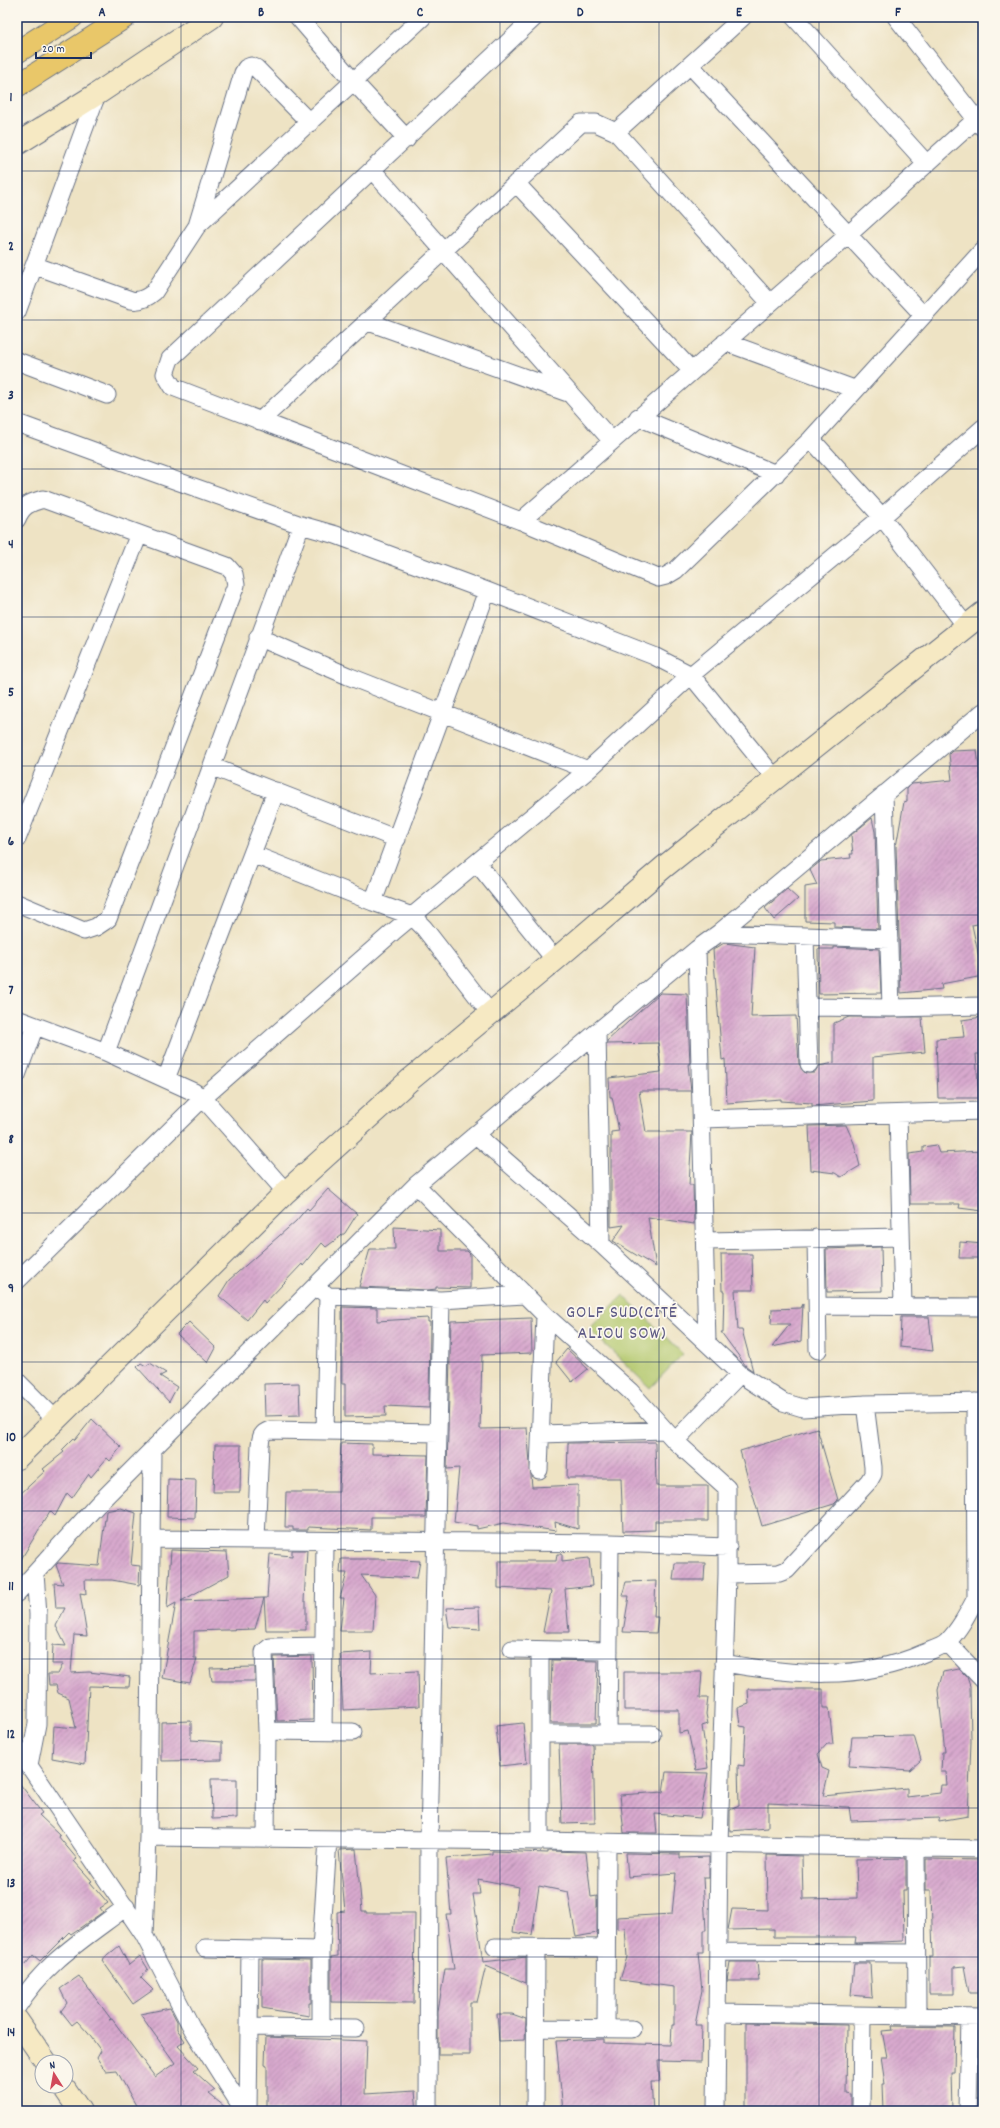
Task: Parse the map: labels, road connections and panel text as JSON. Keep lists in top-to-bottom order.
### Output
{
  "districts": ["GOLF SUD(CITÉ ALIOU SOW)"],
  "scale_bar": "20 m",
  "north": "top",
  "grid": {
    "columns": [
      "A",
      "B",
      "C",
      "D",
      "E",
      "F"
    ],
    "rows": [
      "1",
      "2",
      "3",
      "4",
      "5",
      "6",
      "7",
      "8",
      "9",
      "10",
      "11",
      "12",
      "13",
      "14"
    ]
  }
}
